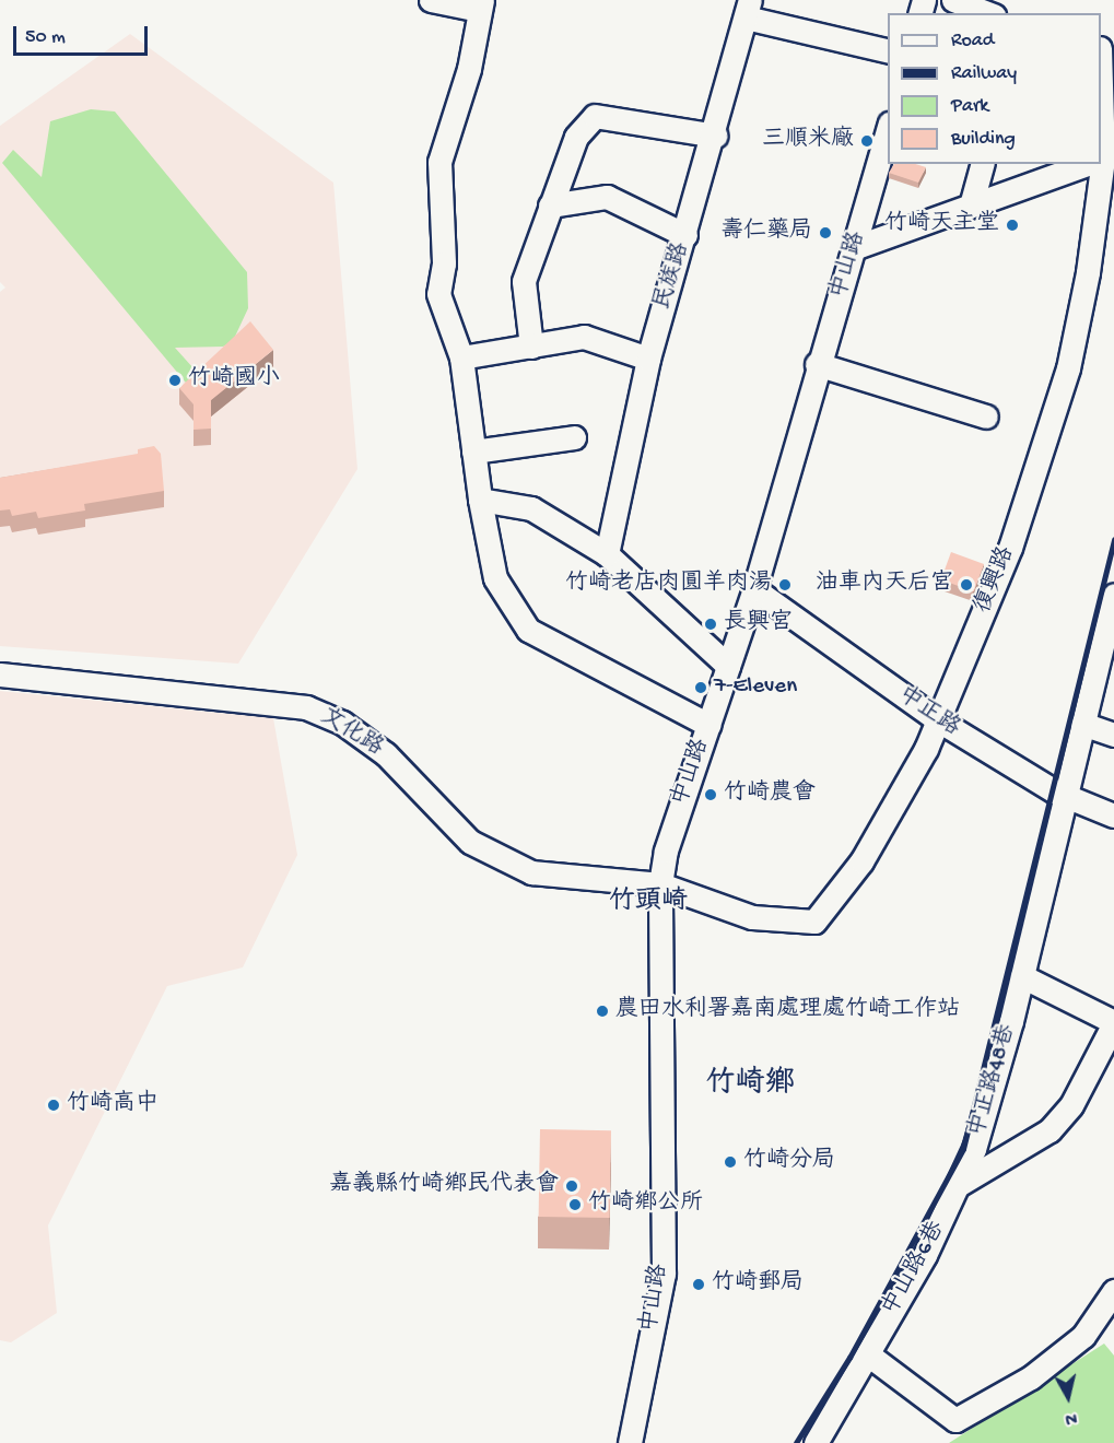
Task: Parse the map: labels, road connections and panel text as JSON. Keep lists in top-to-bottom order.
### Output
{
  "streets": {
    "street": [
      "中山路",
      "民族路",
      "復興路",
      "中正路",
      "文化路",
      "中正路48巷",
      "中山路6巷"
    ]
  },
  "crossings": [
    ["中山路", "復興路"],
    ["中山路", "中正路"],
    ["中山路", "文化路"],
    ["復興路", "中正路"],
    ["復興路", "文化路"],
    ["中正路", "中正路48巷"],
    ["中正路48巷", "中山路6巷"]
  ],
  "districts": ["竹頭崎", "竹崎鄉"],
  "places": [
    "三順米廠",
    "竹崎天主堂",
    "壽仁藥局",
    "竹崎國小",
    "竹崎老店肉圓羊肉湯",
    "油車內天后宮",
    "長興宮",
    "7-Eleven",
    "竹崎農會",
    "農田水利署嘉南處理處竹崎工作站",
    "竹崎高中",
    "竹崎分局",
    "嘉義縣竹崎鄉民代表會",
    "竹崎鄉公所",
    "竹崎郵局"
  ],
  "legend": [
    "Road",
    "Railway",
    "Park",
    "Building"
  ],
  "scale_bar": "50 m",
  "north": "bottom"
}
